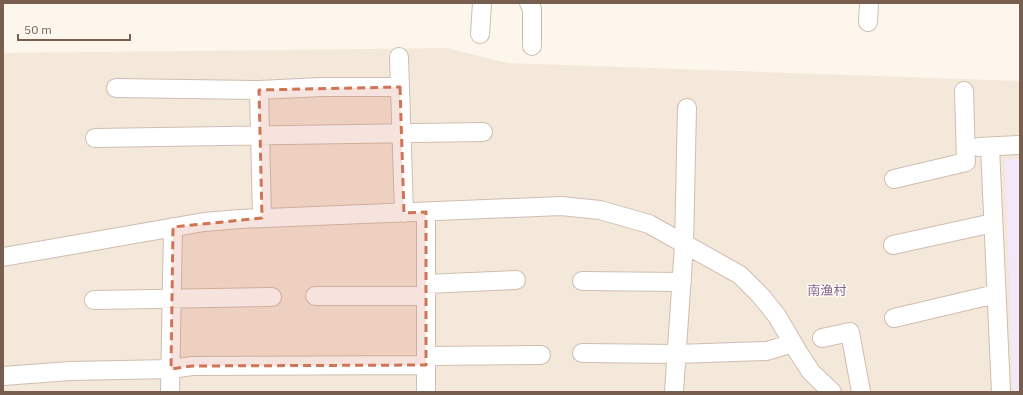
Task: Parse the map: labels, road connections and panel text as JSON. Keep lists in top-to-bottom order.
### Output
{
  "districts": ["南渔村"],
  "scale_bar": "50 m"
}
